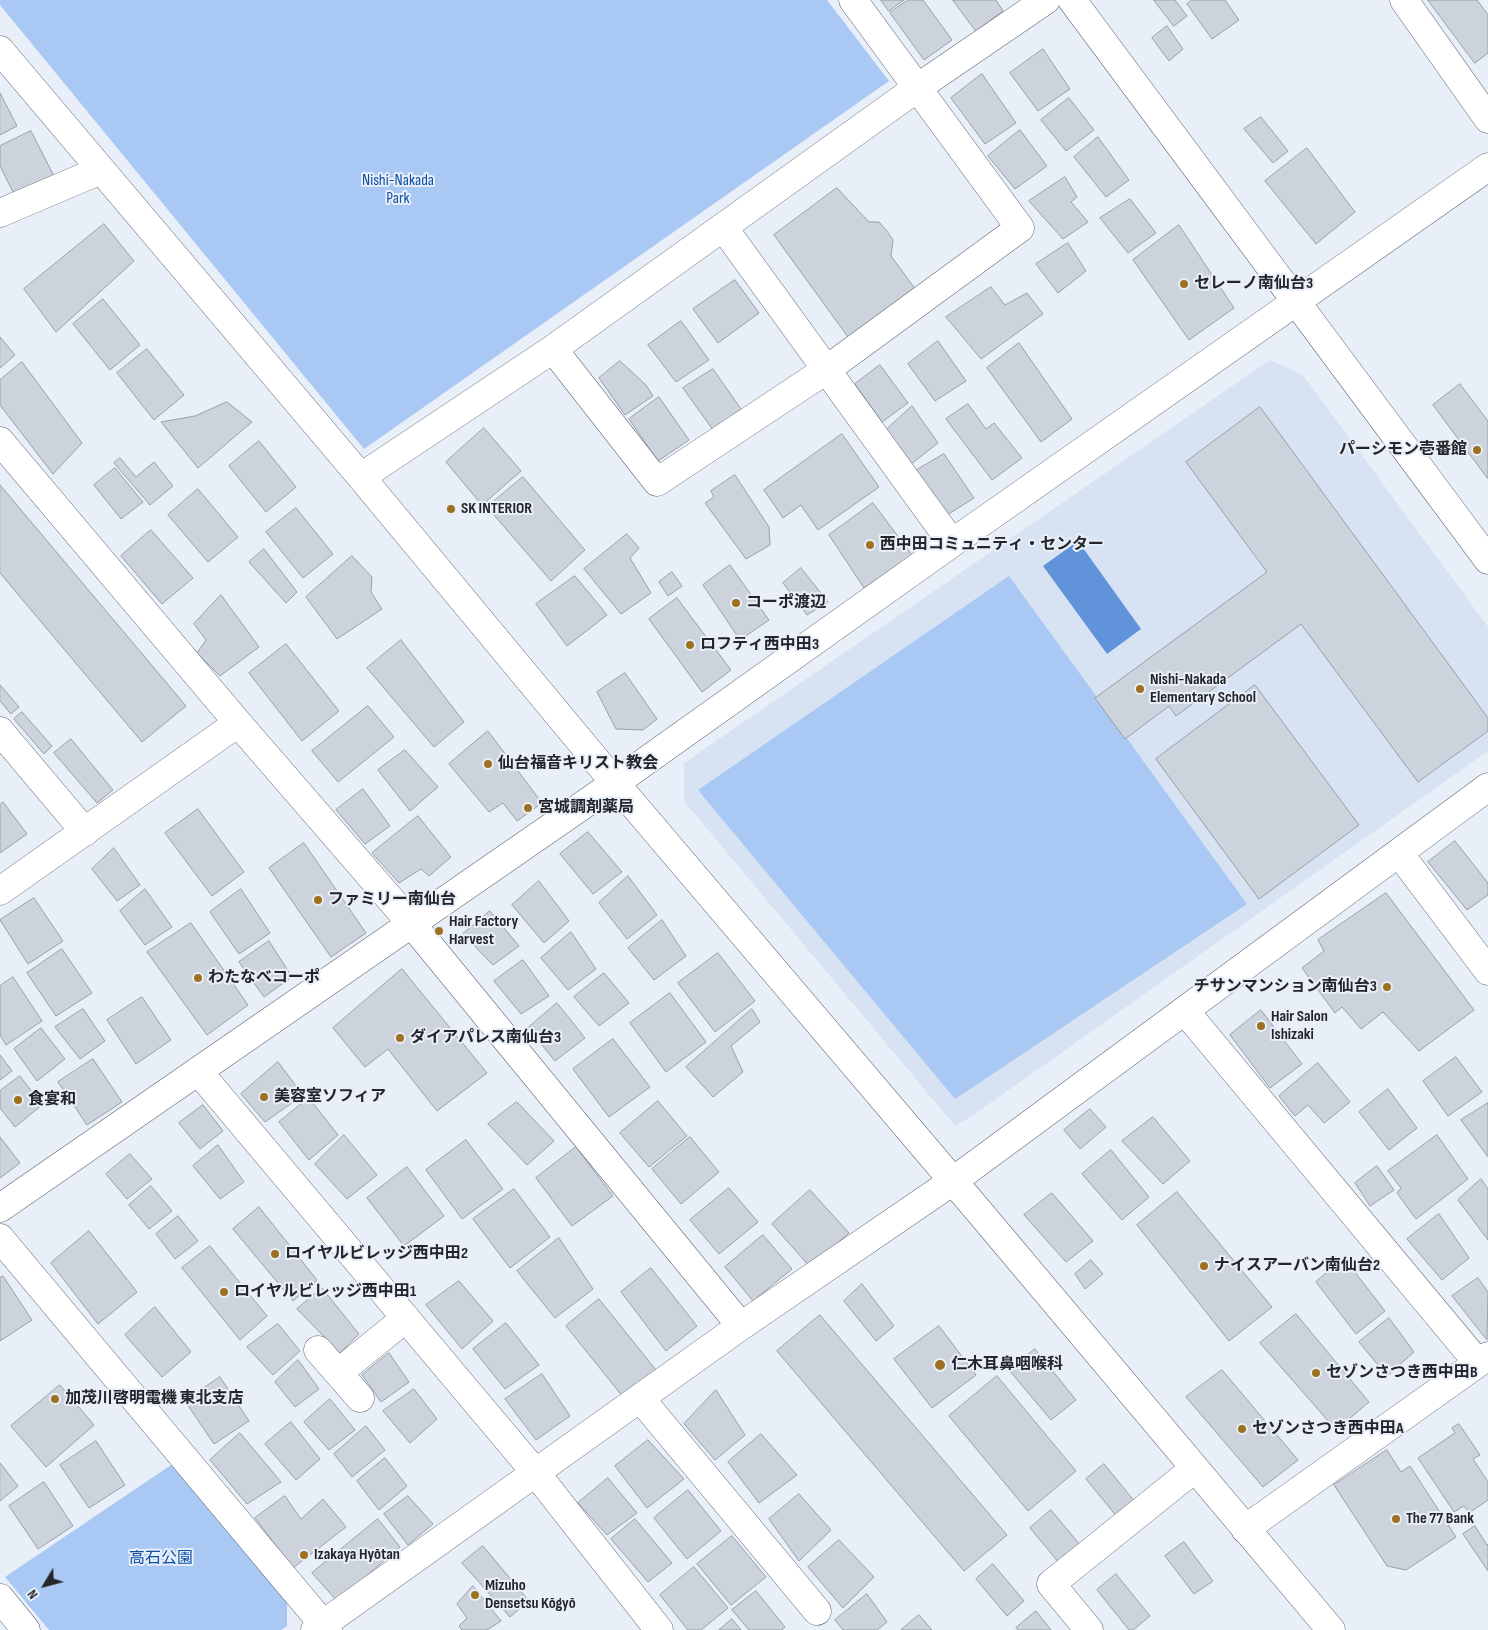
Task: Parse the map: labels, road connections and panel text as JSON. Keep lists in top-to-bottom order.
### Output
{
  "parks": ["Nishi-Nakada Park", "高石公園"],
  "places": [
    "セレーノ南仙台3",
    "パーシモン壱番館",
    "SK INTERIOR",
    "西中田コミュニティ・センター",
    "コーポ渡辺",
    "ロフティ西中田3",
    "Nishi-Nakada Elementary School",
    "仙台福音キリスト教会",
    "宮城調剤薬局",
    "ファミリー南仙台",
    "Hair Factory Harvest",
    "わたなべコーポ",
    "チサンマンション南仙台3",
    "Hair Salon Ishizaki",
    "ダイアパレス南仙台3",
    "美容室ソフィア",
    "食宴和",
    "ロイヤルビレッジ西中田2",
    "ナイスアーバン南仙台2",
    "ロイヤルビレッジ西中田1",
    "仁木耳鼻咽喉科",
    "セゾンさつき西中田B",
    "加茂川啓明電機 東北支店",
    "セゾンさつき西中田A",
    "The 77 Bank",
    "Izakaya Hyōtan",
    "Mizuho Densetsu Kōgyō"
  ],
  "north": "bottom left"
}
